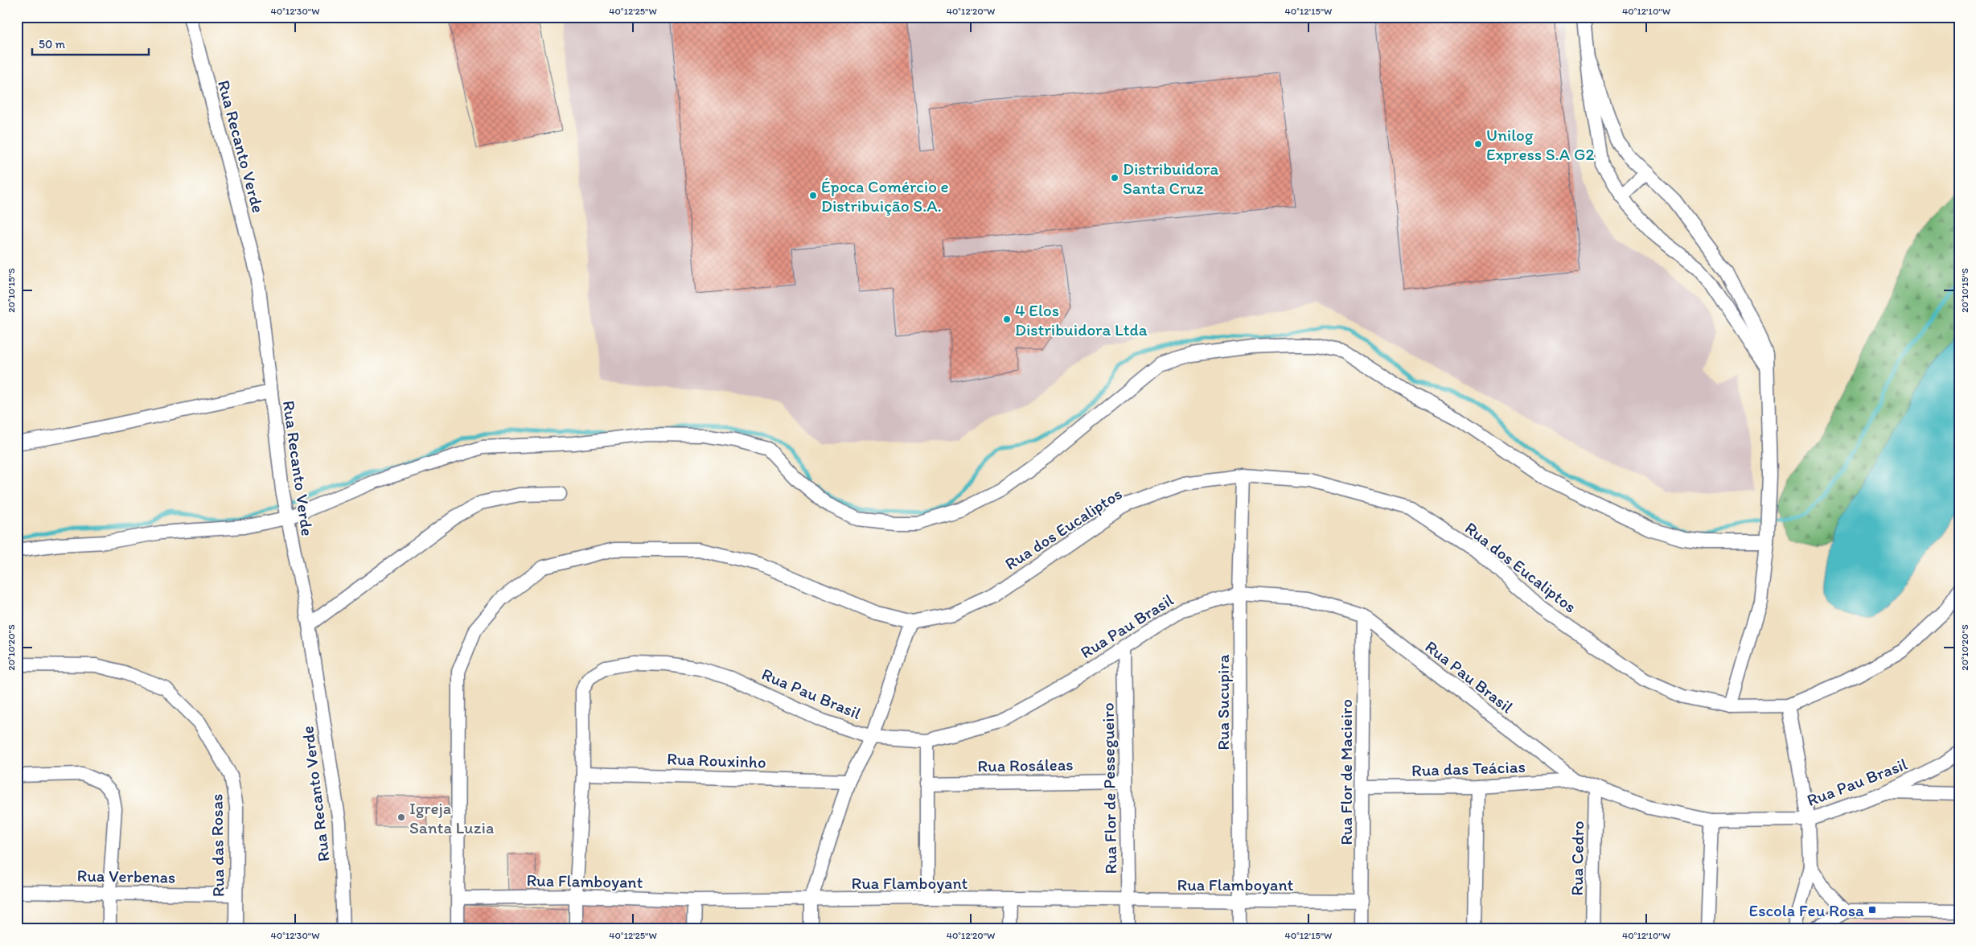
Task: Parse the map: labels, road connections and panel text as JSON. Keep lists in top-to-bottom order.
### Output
{
  "streets": {
    "street": [
      "Rua Recanto Verde",
      "Rua dos Eucaliptos",
      "Rua Pau Brasil",
      "Rua Sucupira",
      "Rua Rouxinho",
      "Rua Rosáleas",
      "Rua das Teácias",
      "Rua Flor de Macieiro",
      "Rua Flor de Pessegueiro",
      "Rua das Rosas",
      "Rua Cedro",
      "Rua Verbenas",
      "Rua Flamboyant"
    ]
  },
  "crossings": [
    ["Rua dos Eucaliptos", "Rua Sucupira"],
    ["Rua dos Eucaliptos", "Rua Flamboyant"],
    ["Rua Pau Brasil", "Rua Sucupira"],
    ["Rua Pau Brasil", "Rua Rouxinho"],
    ["Rua Pau Brasil", "Rua das Teácias"],
    ["Rua Pau Brasil", "Rua Flor de Macieiro"],
    ["Rua Pau Brasil", "Rua Flor de Pessegueiro"],
    ["Rua Pau Brasil", "Rua Cedro"],
    ["Rua Pau Brasil", "Rua Flamboyant"],
    ["Rua Sucupira", "Rua Flamboyant"],
    ["Rua Rosáleas", "Rua Flor de Pessegueiro"],
    ["Rua das Teácias", "Rua Flor de Macieiro"],
    ["Rua Flor de Macieiro", "Rua Flamboyant"],
    ["Rua Flor de Pessegueiro", "Rua Flamboyant"],
    ["Rua das Rosas", "Rua Verbenas"]
  ],
  "places": {
    "other": [
      "Unilog Express S.A G2",
      "Distribuidora Santa Cruz",
      "Época Comércio e Distribuição S.A.",
      "4 Elos Distribuidora Ltda",
      "Igreja Santa Luzia"
    ],
    "transit": ["Escola Feu Rosa"]
  },
  "scale_bar": "50 m",
  "coordinates": [
    "40°12'30\"W",
    "40°12'25\"W",
    "40°12'20\"W",
    "40°12'15\"W",
    "40°12'10\"W",
    "20°10'15\"S",
    "20°10'20\"S"
  ]
}
